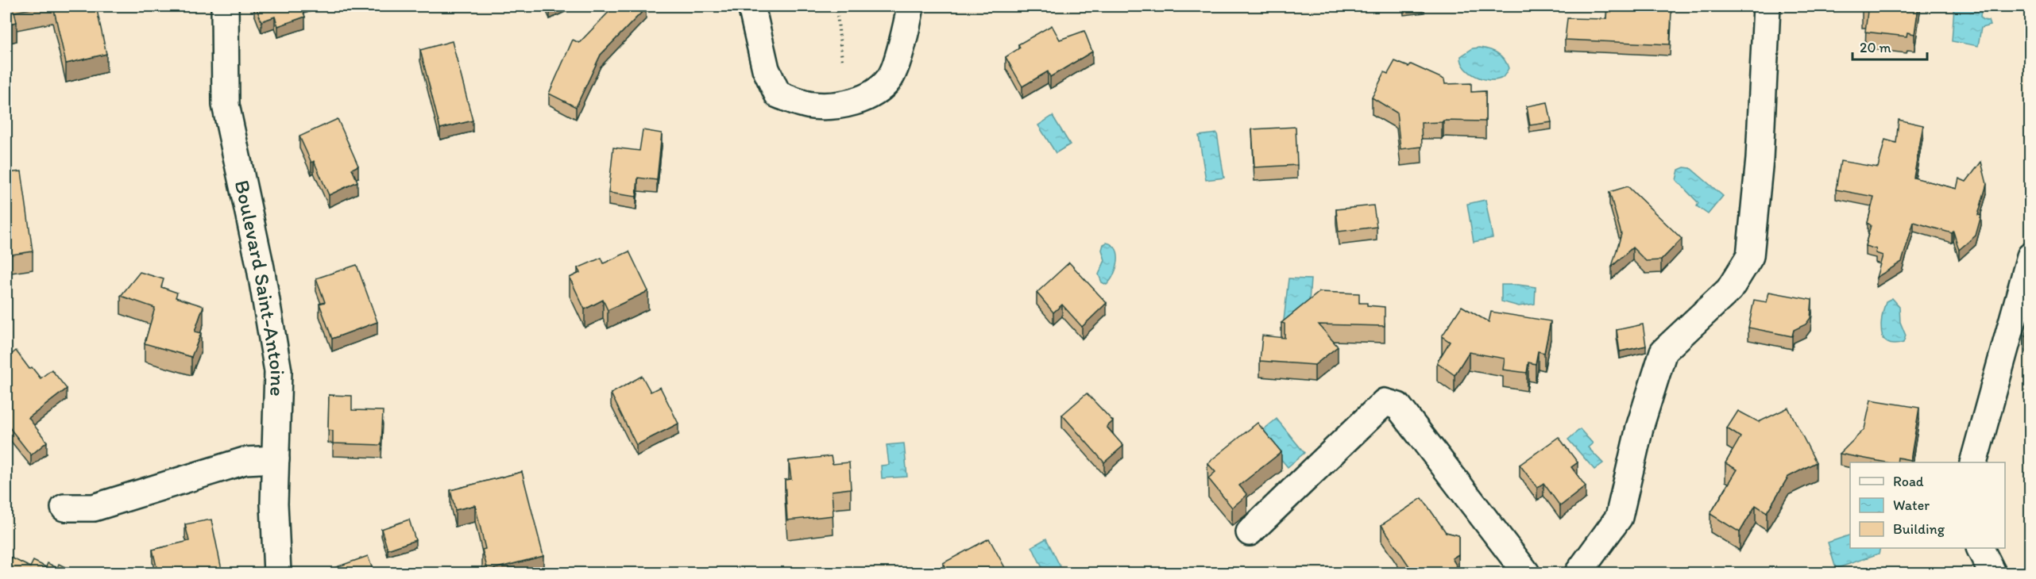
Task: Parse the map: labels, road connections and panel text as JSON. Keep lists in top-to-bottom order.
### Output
{
  "streets": {
    "street": ["Boulevard Saint-Antoine"]
  },
  "legend": ["Road", "Water", "Building"],
  "scale_bar": "20 m"
}
